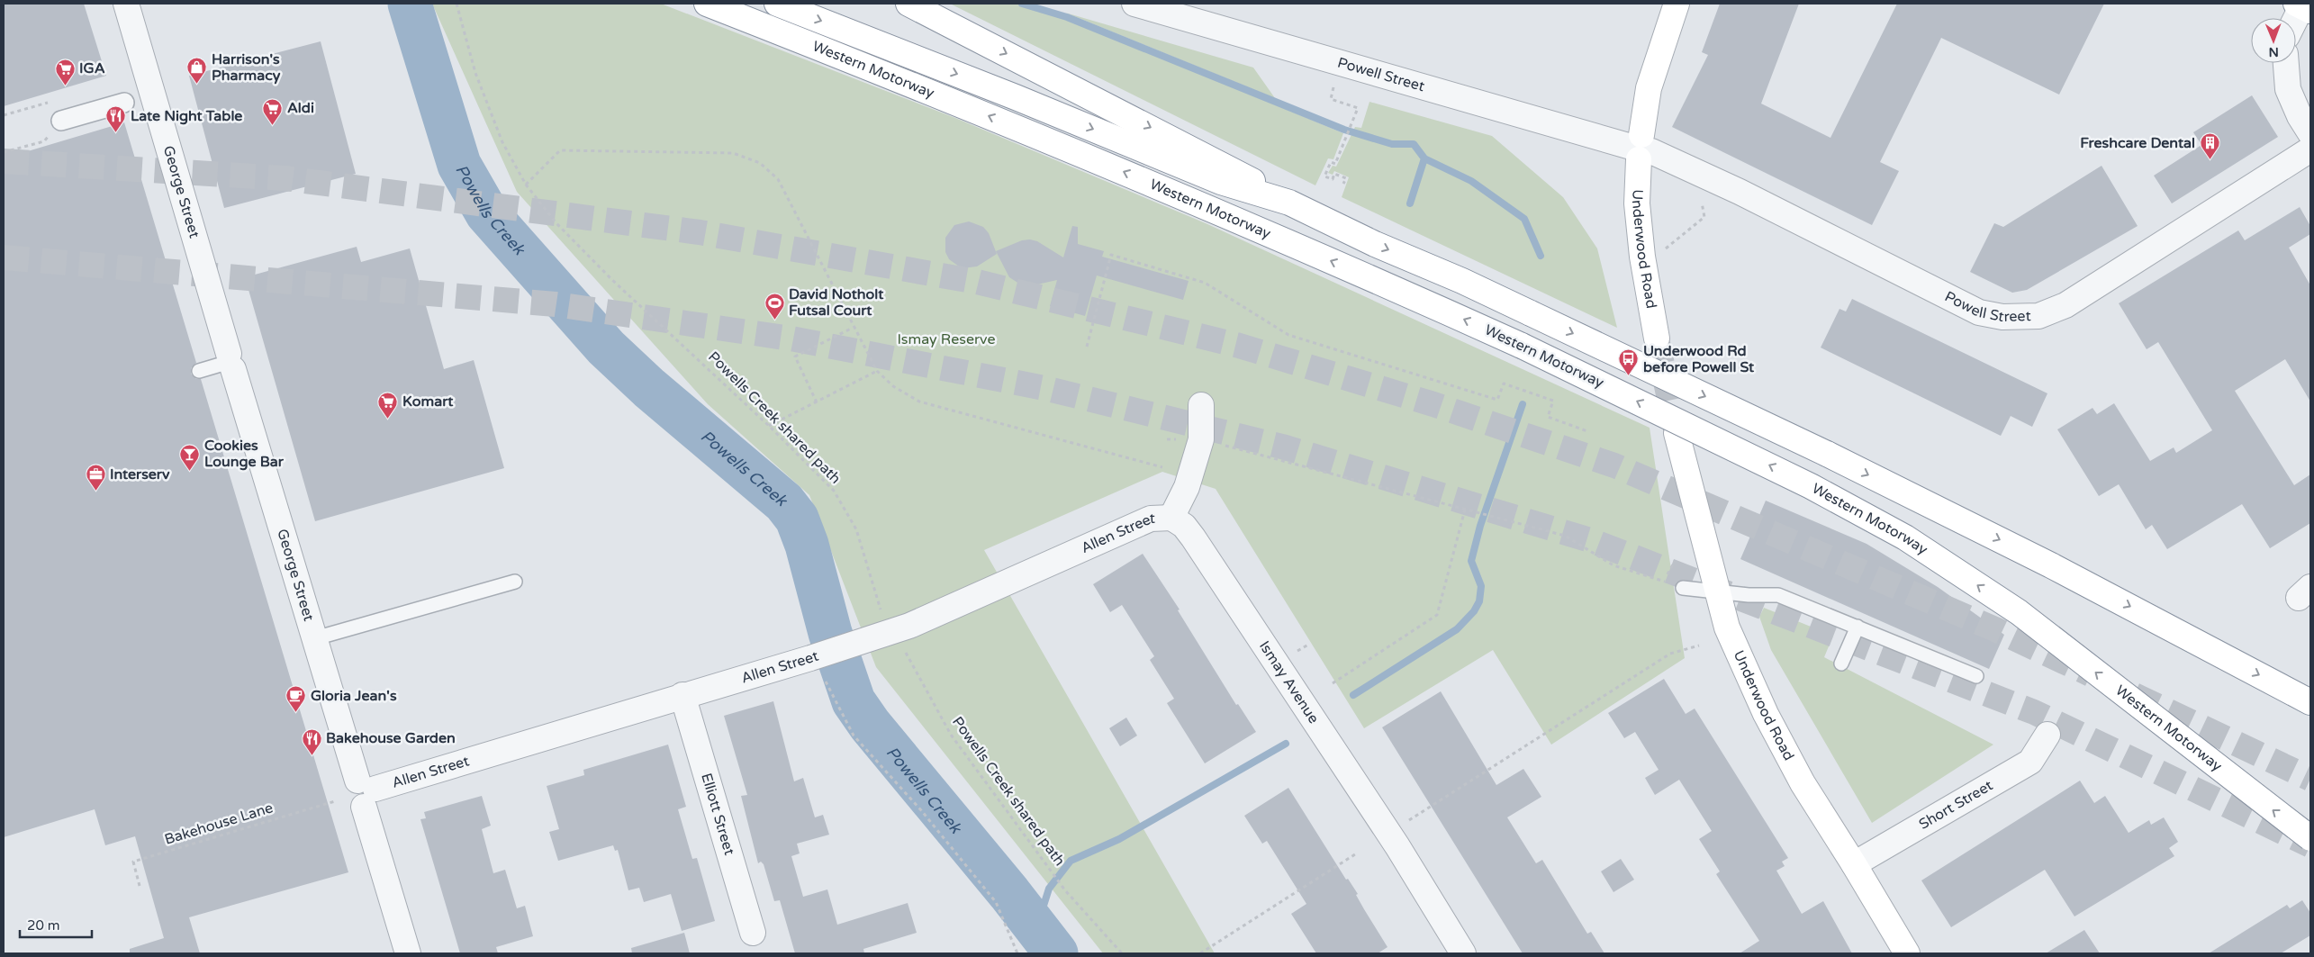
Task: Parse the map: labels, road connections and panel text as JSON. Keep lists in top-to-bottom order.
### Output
{
  "streets": {
    "main road": ["Western Motorway", "Underwood Road"],
    "street": [
      "Powell Street",
      "George Street",
      "Allen Street",
      "Ismay Avenue",
      "Short Street",
      "Elliott Street"
    ],
    "path": ["Powells Creek shared path", "Bakehouse Lane"]
  },
  "crossings": [
    ["Powell Street", "Underwood Road"],
    ["George Street", "Allen Street"],
    ["Underwood Road", "Short Street"],
    ["Powells Creek shared path", "Allen Street"],
    ["Allen Street", "Ismay Avenue"],
    ["Allen Street", "Elliott Street"]
  ],
  "water": ["Powells Creek"],
  "parks": ["Ismay Reserve"],
  "places": {
    "shop": ["Harrison's Pharmacy"],
    "supermarket": ["IGA", "Aldi", "Komart"],
    "restaurant": ["Late Night Table", "Bakehouse Garden"],
    "building": ["Freshcare Dental"],
    "sports": ["David Notholt Futsal Court"],
    "bus stop": ["Underwood Rd before Powell St"],
    "bar": ["Cookies Lounge Bar"],
    "office": ["Interserv"],
    "cafe": ["Gloria Jean's"]
  },
  "scale_bar": "20 m",
  "north": "bottom"
}
